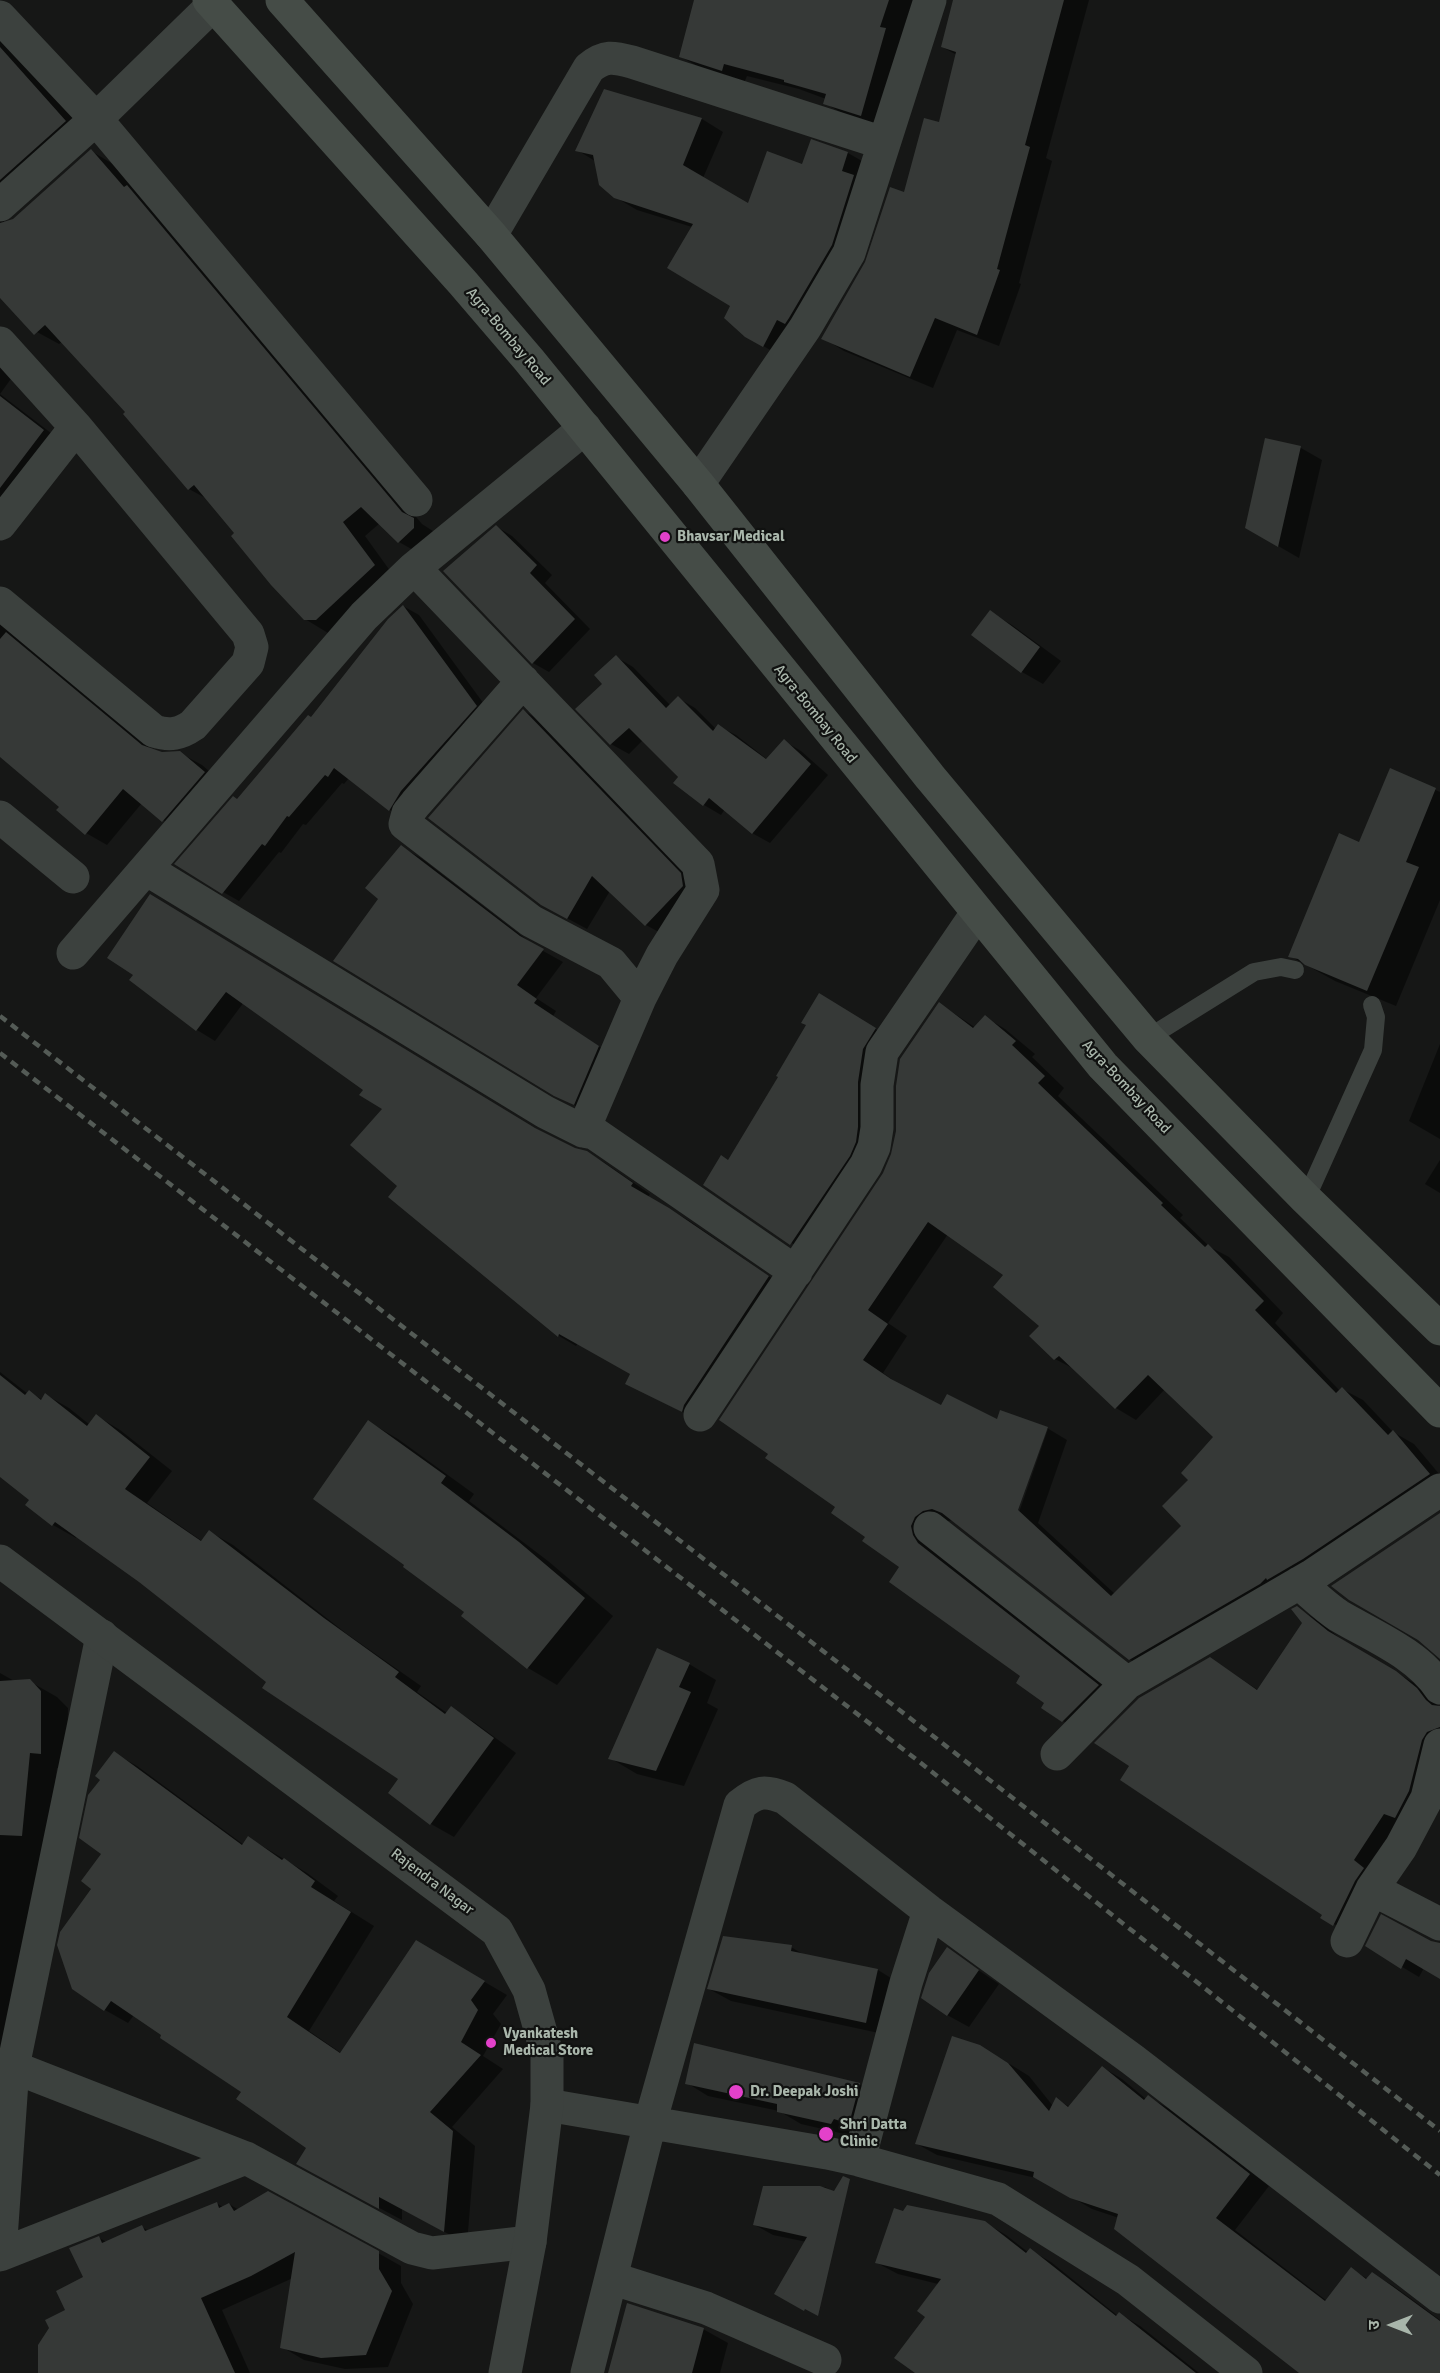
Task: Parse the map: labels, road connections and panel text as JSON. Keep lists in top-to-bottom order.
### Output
{
  "streets": {
    "main road": ["Agra-Bombay Road"],
    "street": ["Rajendra Nagar"]
  },
  "places": [
    "Bhavsar Medical",
    "Vyankatesh Medical Store",
    "Dr. Deepak Joshi",
    "Shri Datta Clinic"
  ],
  "north": "left"
}
